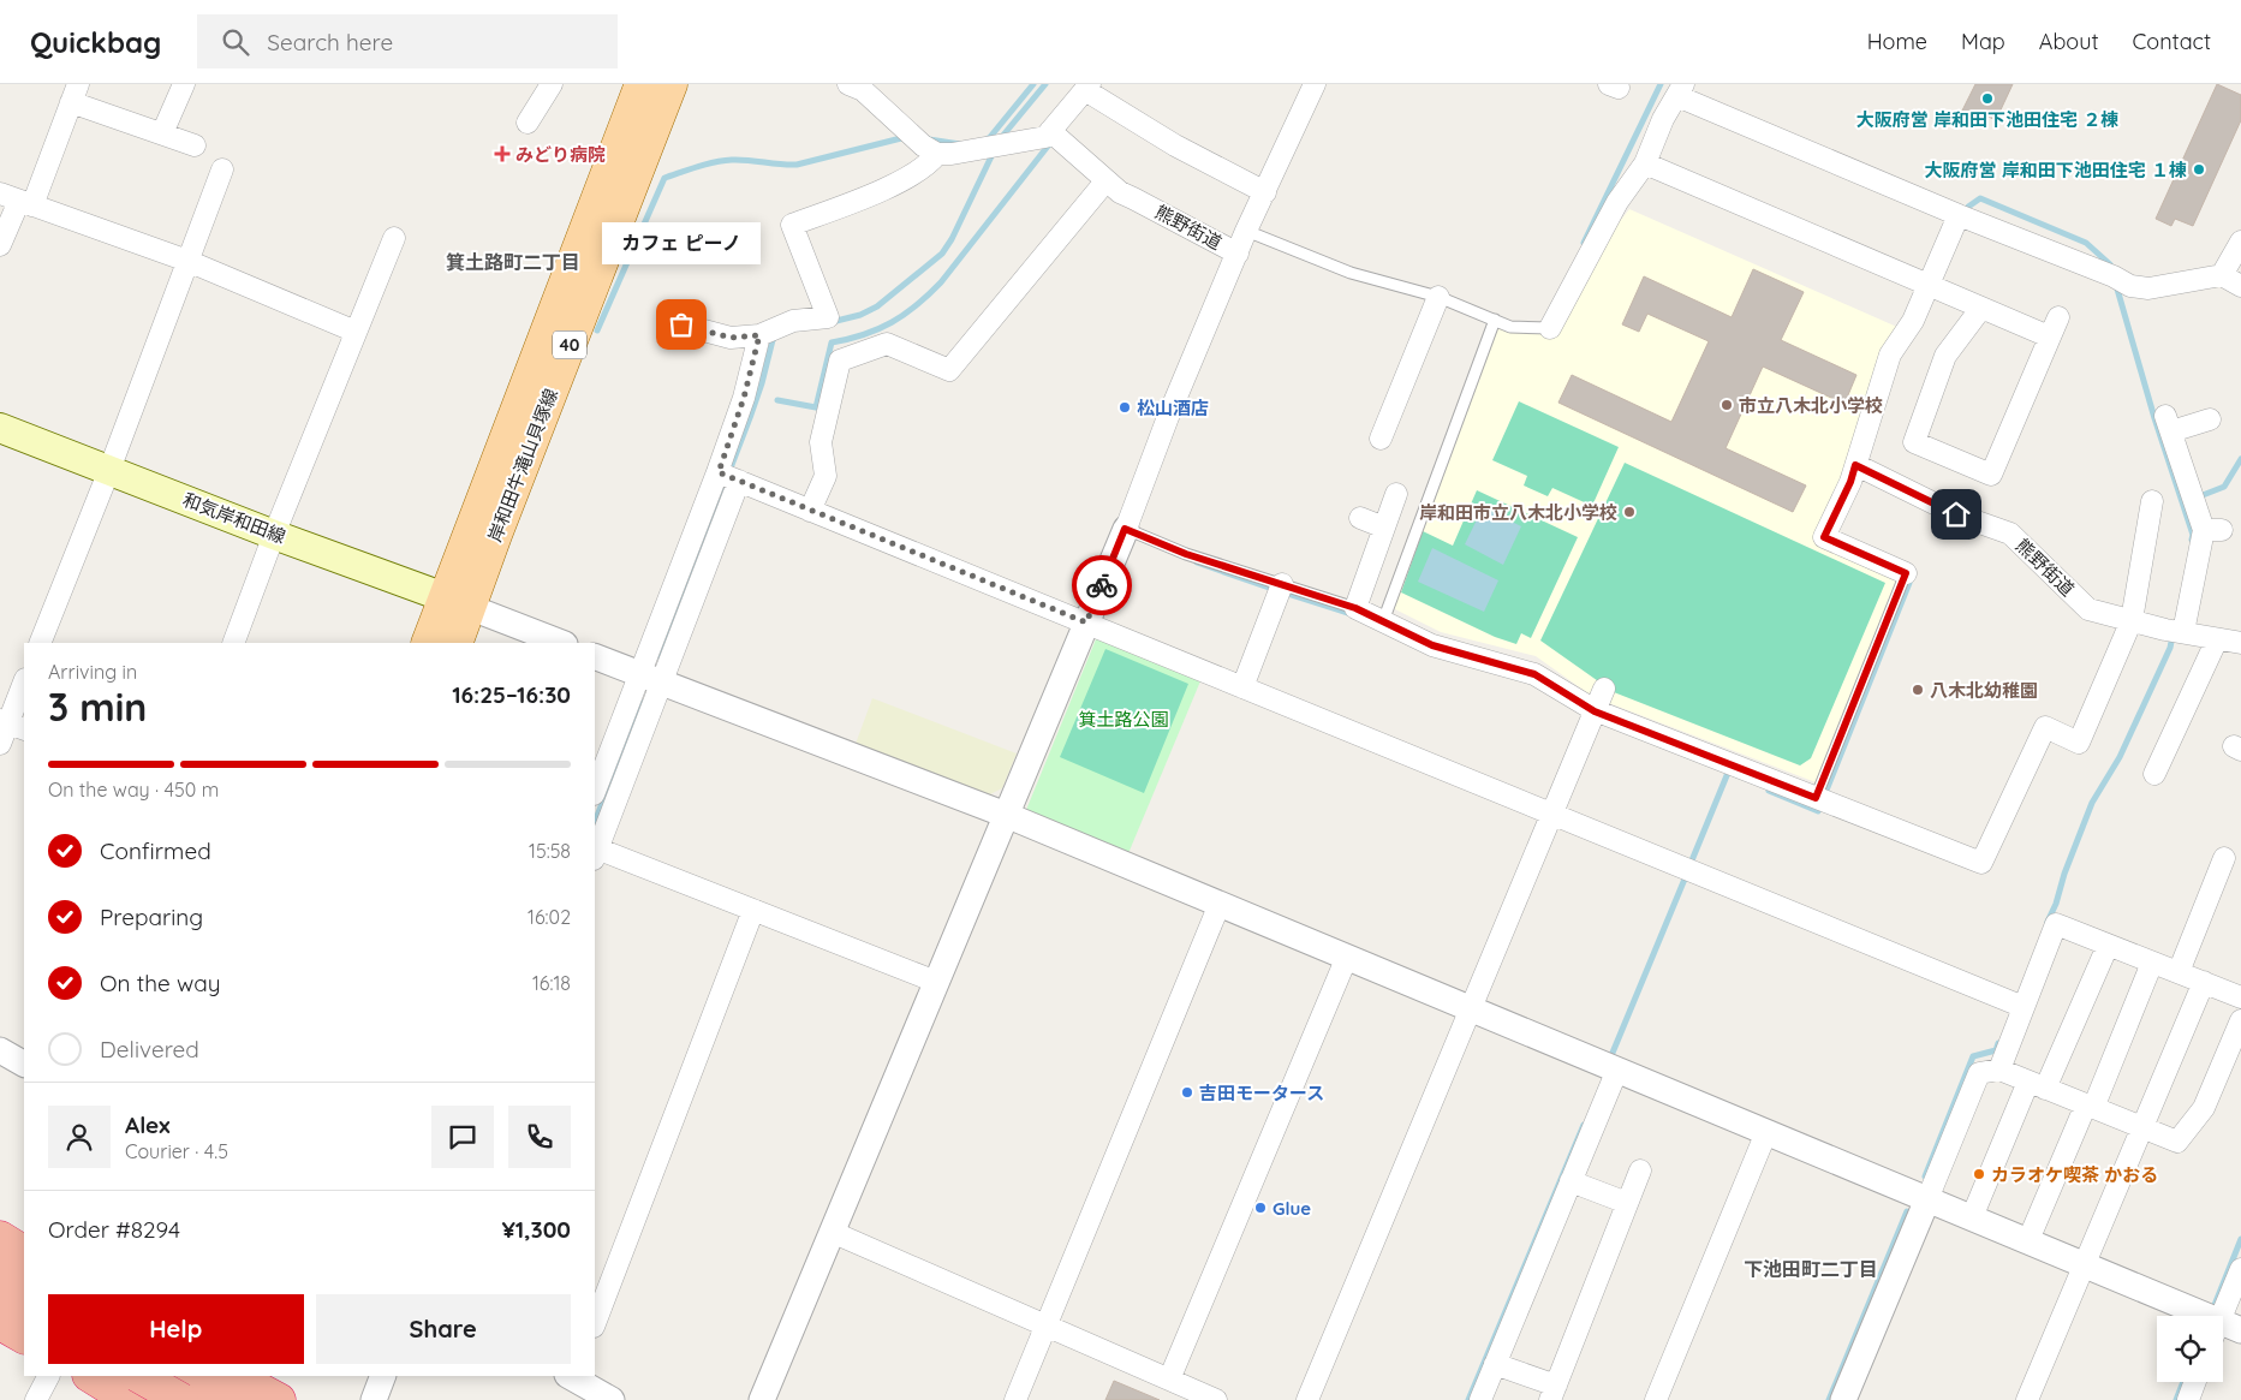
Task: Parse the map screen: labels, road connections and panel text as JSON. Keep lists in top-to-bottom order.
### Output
{
  "streets": {
    "main road": ["40", "岸和田牛滝山貝塚線", "和気岸和田線"],
    "street": ["熊野街道"]
  },
  "crossings": [
    ["岸和田牛滝山貝塚線", "和気岸和田線"]
  ],
  "districts": ["箕土路町二丁目", "下池田町二丁目"],
  "parks": ["箕土路公園"],
  "places": {
    "other": [
      "大阪府営 岸和田下池田住宅 ２棟",
      "大阪府営 岸和田下池田住宅 １棟",
      "カフェ ピーノ",
      "市立八木北小学校",
      "松山酒店",
      "岸和田市立八木北小学校",
      "八木北幼稚園",
      "吉田モータース",
      "カラオケ喫茶 かおる",
      "Glue"
    ],
    "health": ["みどり病院"]
  },
  "page": {
    "header": "Quickbag",
    "search": "Search here",
    "nav": [
      "Home",
      "Map",
      "About",
      "Contact"
    ],
    "bubble": "カフェ ピーノ",
    "heading": ["3 min", "Arriving in", "16:25–16:30"],
    "panel": [
      "Alex",
      "Courier · 4.5",
      "Order #8294",
      "¥1,300"
    ],
    "bar": "On the way · 450 m",
    "list": [
      ["Confirmed", "15:58"],
      ["Preparing", "16:02"],
      ["On the way", "16:18"],
      "Delivered"
    ],
    "buttons": ["Help", "Share"]
  }
}
